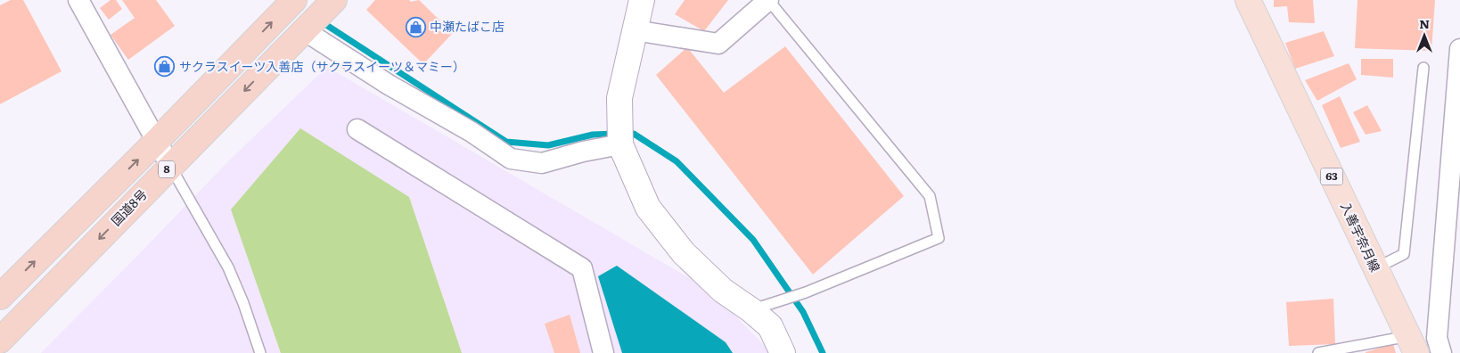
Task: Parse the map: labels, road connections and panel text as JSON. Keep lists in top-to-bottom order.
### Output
{
  "streets": {
    "highway": ["8", "国道8号"],
    "main road": ["63", "入善宇奈月線"]
  },
  "places": {
    "shop": ["中瀬たばこ店", "サクラスイーツ入善店（サクラスイーツ＆マミー）"]
  },
  "north": "top"
}
